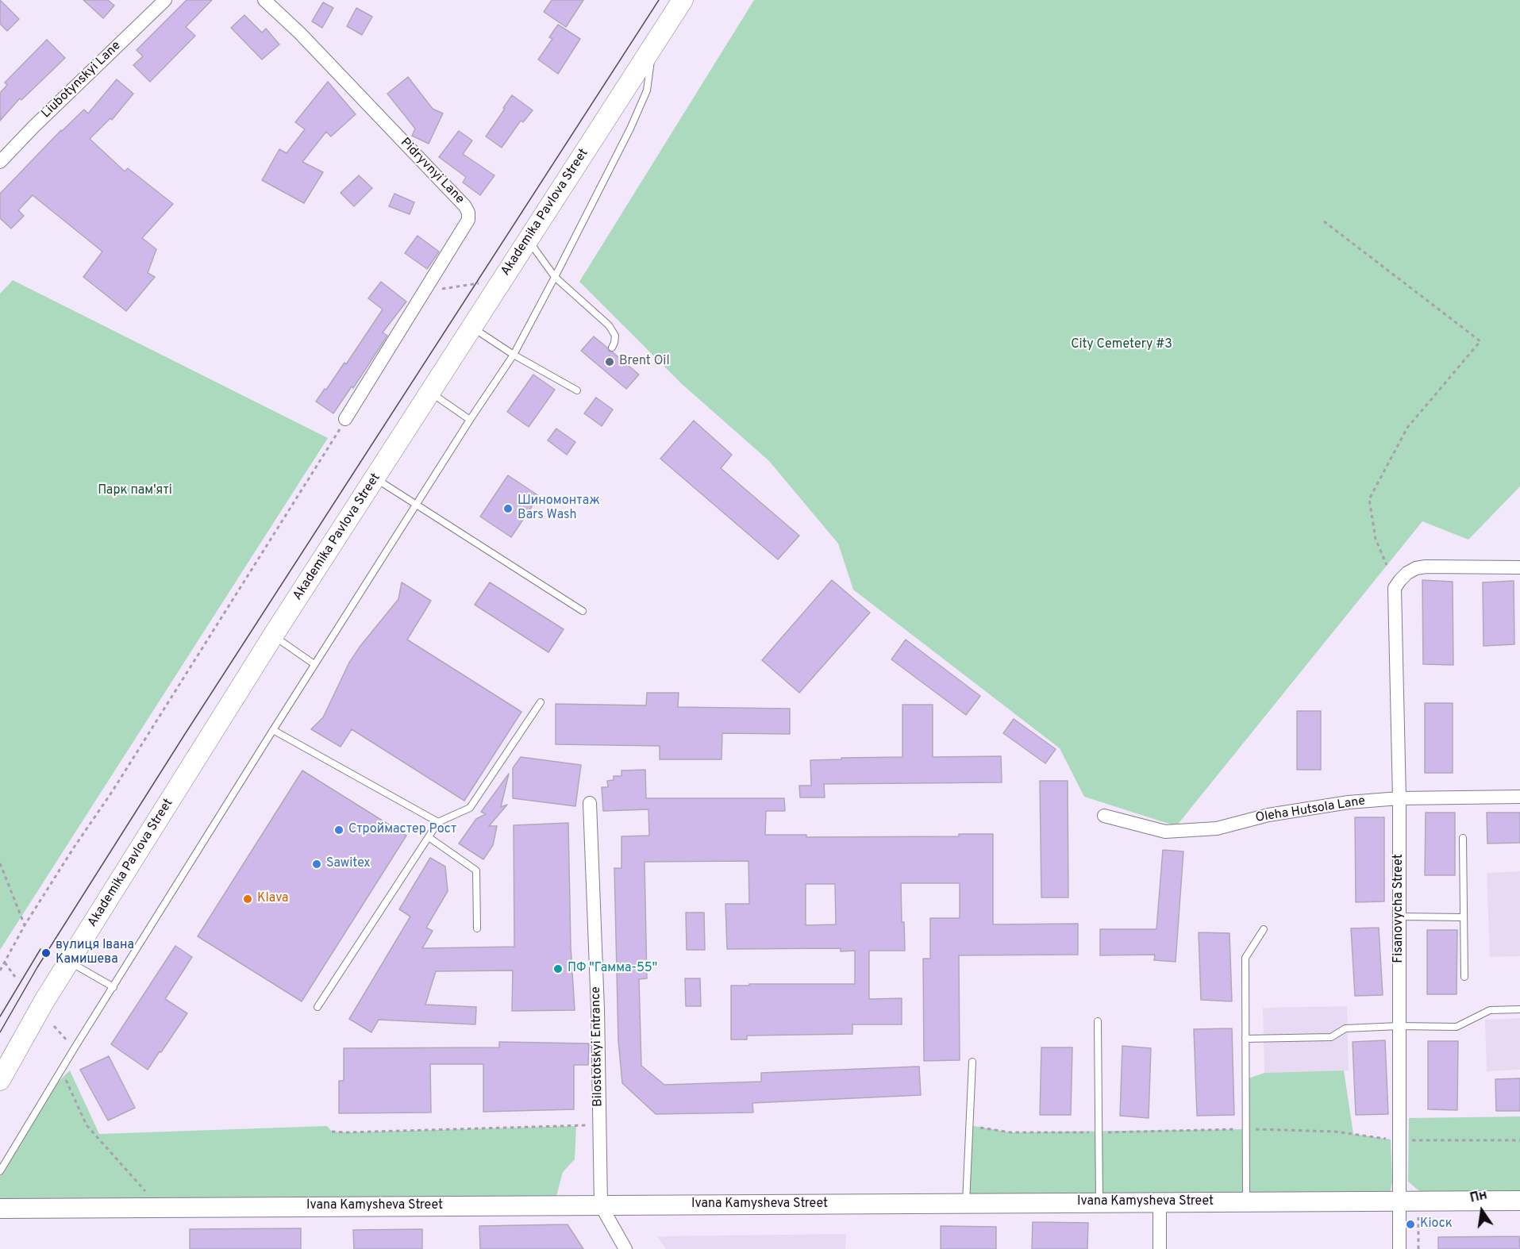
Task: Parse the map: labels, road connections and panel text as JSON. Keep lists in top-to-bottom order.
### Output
{
  "streets": {
    "main road": ["Akademika Pavlova Street"],
    "street": [
      "Liubotynskyi Lane",
      "Pidryvnyi Lane",
      "Oleha Hutsola Lane",
      "Fisanovycha Street",
      "Bilostotskyi Entrance",
      "Ivana Kamysheva Street"
    ]
  },
  "crossings": [
    ["Oleha Hutsola Lane", "Fisanovycha Street"],
    ["Fisanovycha Street", "Ivana Kamysheva Street"],
    ["Bilostotskyi Entrance", "Ivana Kamysheva Street"]
  ],
  "parks": ["City Cemetery #3", "Парк пам'яті"],
  "places": [
    "Brent Oil",
    "Шиномонтаж Bars Wash",
    "Строймастер Рост",
    "Sawitex",
    "Klava",
    "вулиця Івана Камишева",
    "ПФ \"Гамма-55\"",
    "Кіоск"
  ],
  "north": "top"
}
